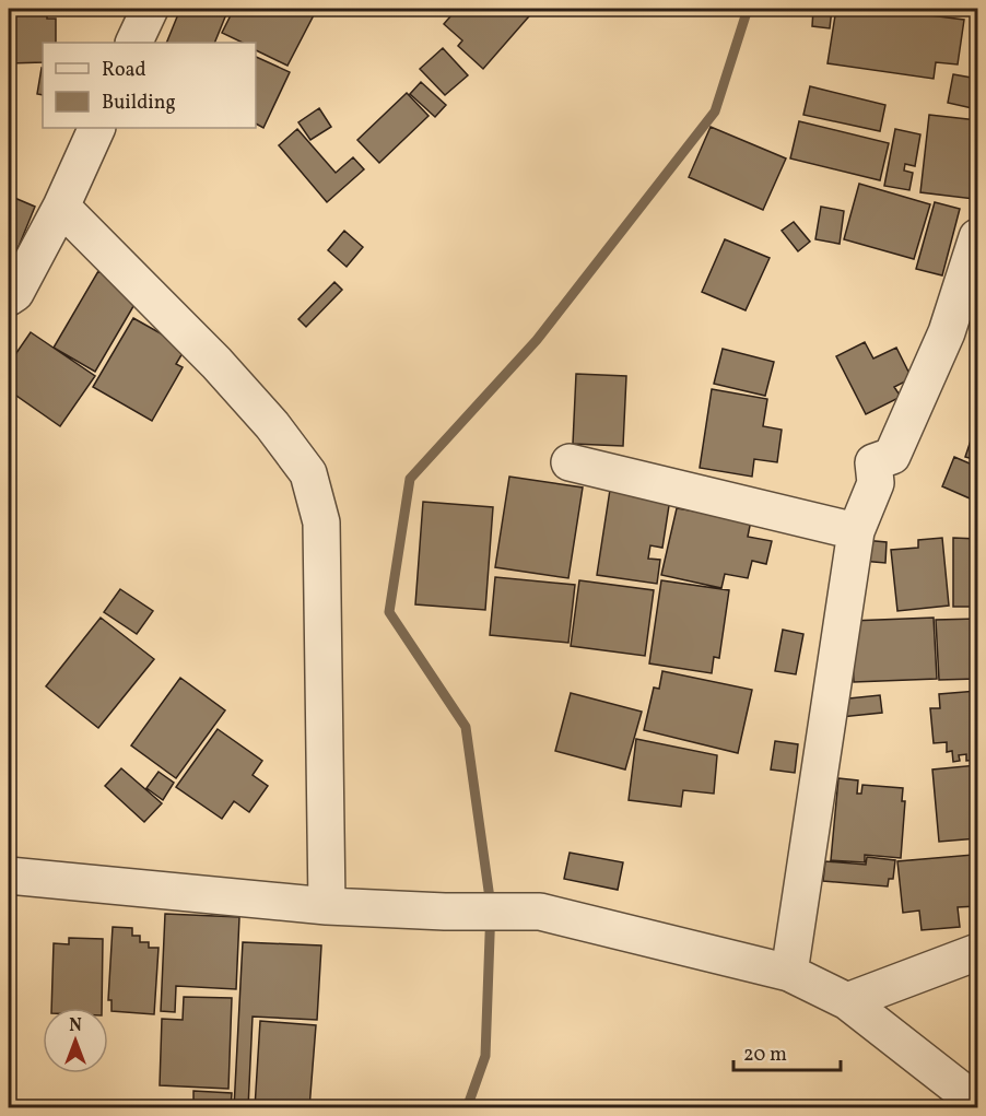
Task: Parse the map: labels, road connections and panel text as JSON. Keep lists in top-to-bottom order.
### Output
{
  "legend": ["Road", "Building"],
  "scale_bar": "20 m",
  "north": "top"
}
